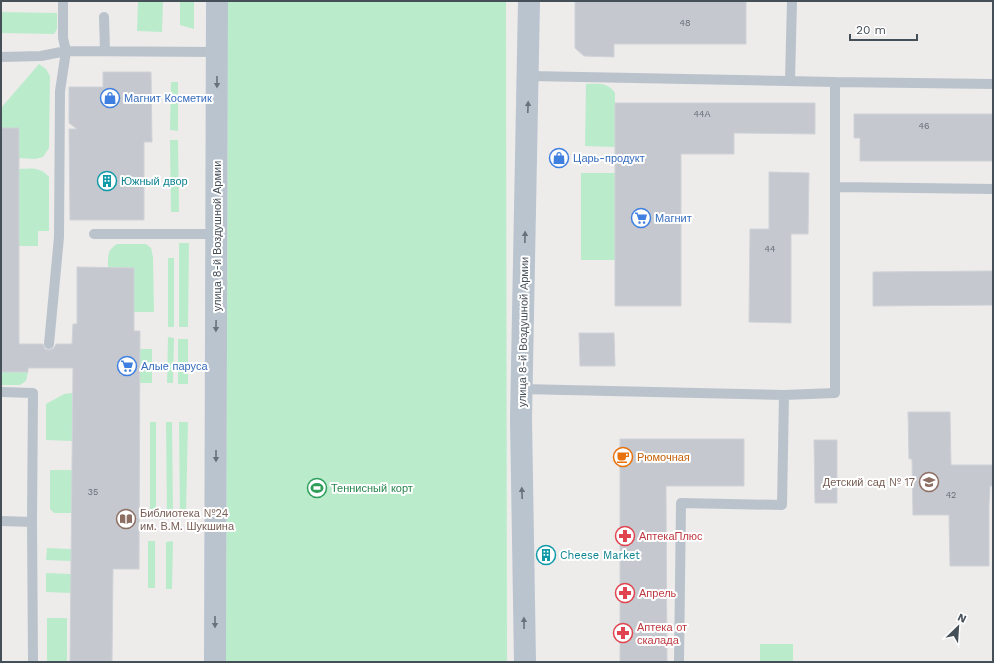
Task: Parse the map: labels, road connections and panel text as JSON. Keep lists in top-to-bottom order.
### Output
{
  "streets": {
    "street": ["улица 8-й Воздушной Армии"]
  },
  "places": {
    "shop": ["Магнит Косметик", "Царь-продукт"],
    "building": ["Южный двор", "Cheese Market"],
    "supermarket": ["Магнит", "Алые паруса"],
    "cafe": ["Рюмочная"],
    "school or university": ["Детский сад № 17"],
    "sports": ["Теннисный корт"],
    "library": ["Библиотека №24 им. В.М. Шукшина"],
    "pharmacy": ["АптекаПлюс", "Апрель", "Аптека от скалада"]
  },
  "house_numbers": [
    "48",
    "44А",
    "46",
    "44",
    "35",
    "42"
  ],
  "scale_bar": "20 m",
  "north": "top right"
}
